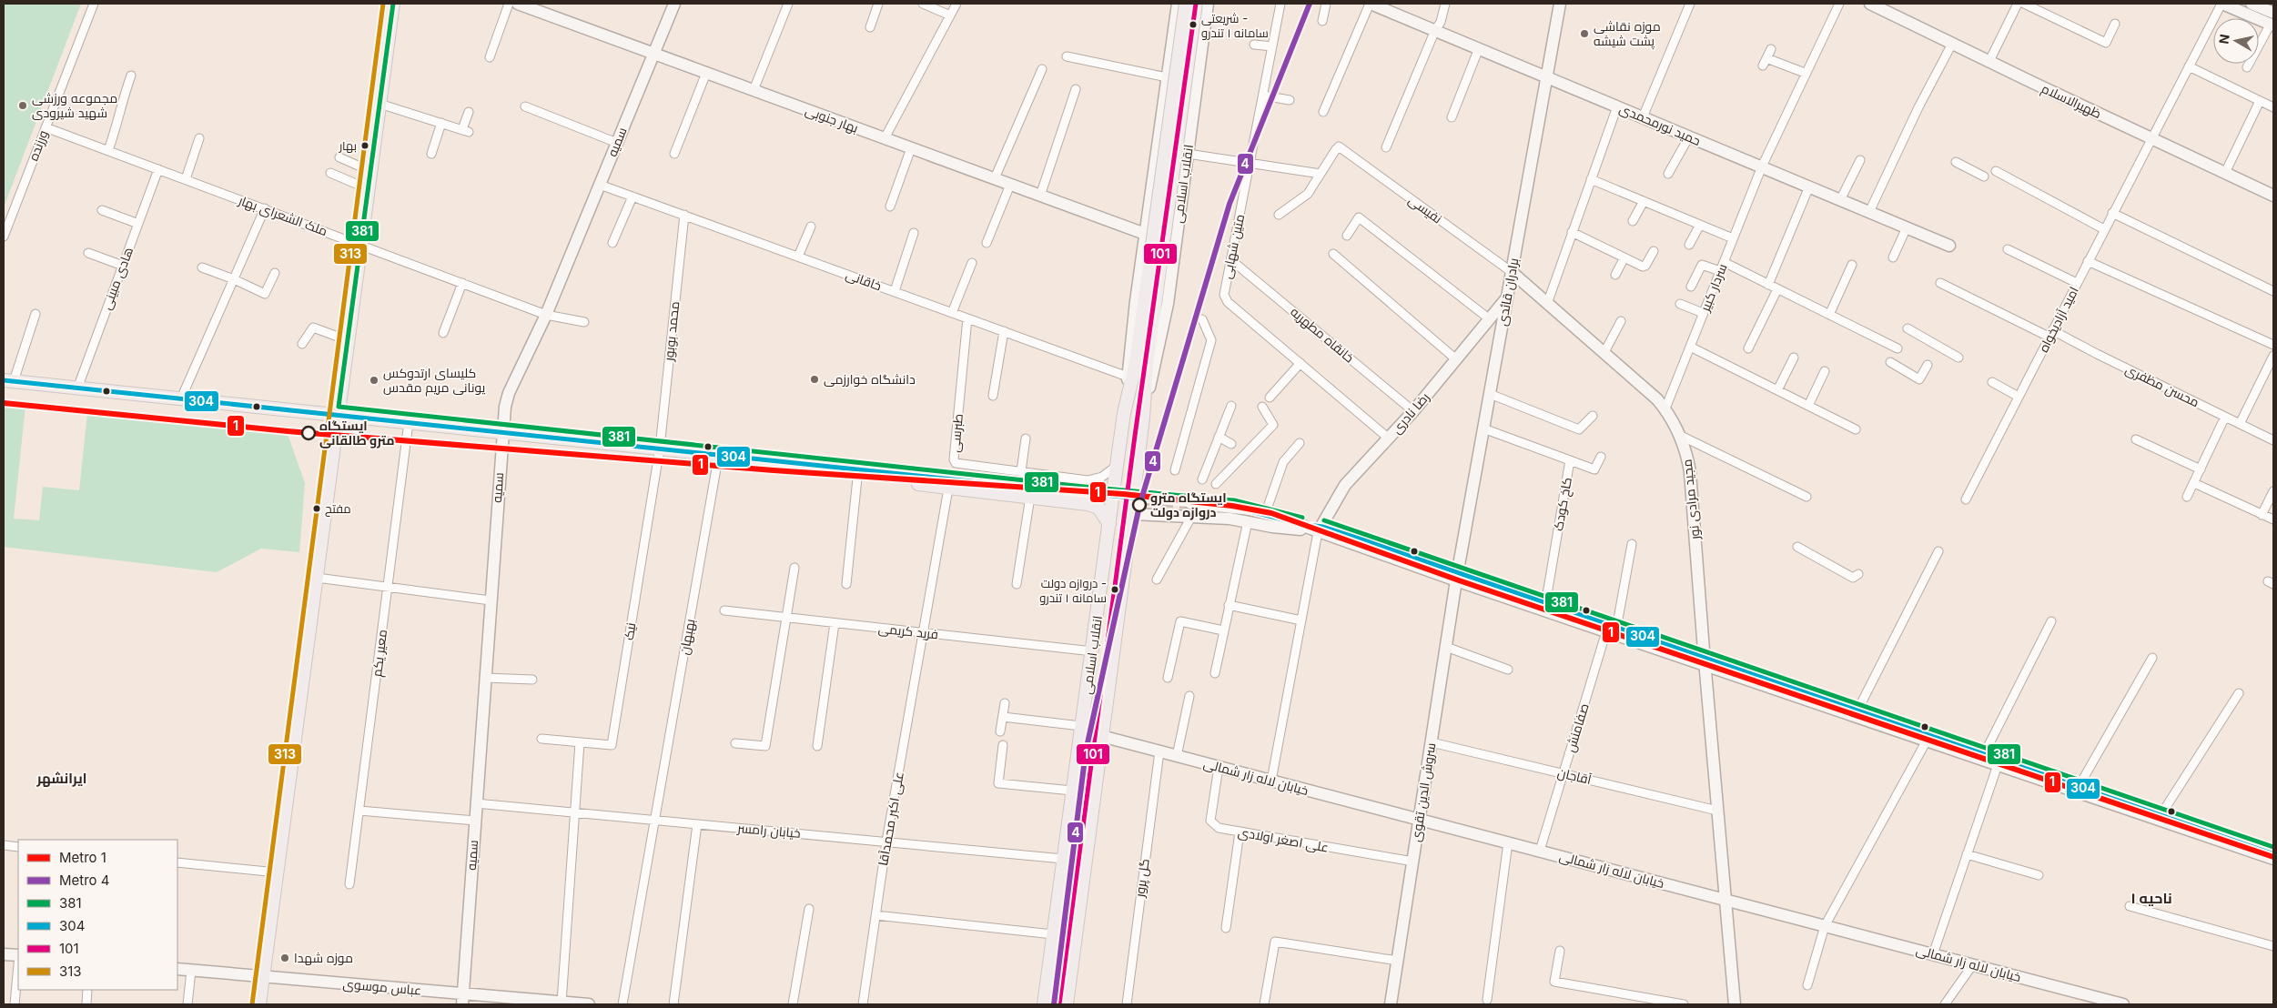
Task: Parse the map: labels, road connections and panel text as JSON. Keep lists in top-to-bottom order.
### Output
{
  "streets": {
    "main road": [
      "ظهیرالاسلام",
      "بهار جنوبی",
      "حمید نورمحمدی",
      "سمیه",
      "انقلاب اسلامی",
      "برادران قائدی",
      "رضا نادری",
      "مجید مرادی نور",
      "خیابان لاله زار شمالی",
      "سروش الدین تقوی",
      "عباس موسوی"
    ],
    "street": [
      "ورزنده",
      "نفیسی",
      "ملک الشعرای بهار",
      "متین شهابی",
      "هادی مبینی",
      "خاقانی",
      "سردار کبیر",
      "امید آزادیخواه",
      "محمد بوبور",
      "خانقاه مطهریه",
      "محسن مظفری",
      "طبرسی",
      "کاخ کودک",
      "نیک",
      "فرید کریمی",
      "بهبهان",
      "معیر یکم",
      "صفامنش",
      "آقاجان",
      "علی اکبر محمدآقا",
      "خیابان رامسر",
      "علی اصغر اولادی",
      "گل پرور"
    ]
  },
  "crossings": [
    ["ظهیرالاسلام", "امید آزادیخواه"],
    ["بهار جنوبی", "سمیه"],
    ["بهار جنوبی", "انقلاب اسلامی"],
    ["حمید نورمحمدی", "سردار کبیر"],
    ["حمید نورمحمدی", "برادران قائدی"],
    ["سمیه", "ملک الشعرای بهار"],
    ["سمیه", "خاقانی"],
    ["سمیه", "خیابان رامسر"],
    ["سمیه", "عباس موسوی"],
    ["ورزنده", "ملک الشعرای بهار"],
    ["انقلاب اسلامی", "خاقانی"],
    ["انقلاب اسلامی", "طبرسی"],
    ["انقلاب اسلامی", "فرید کریمی"],
    ["انقلاب اسلامی", "خیابان لاله زار شمالی"],
    ["انقلاب اسلامی", "خیابان رامسر"],
    ["نفیسی", "برادران قائدی"],
    ["نفیسی", "مجید مرادی نور"],
    ["ملک الشعرای بهار", "هادی مبینی"],
    ["متین شهابی", "خانقاه مطهریه"],
    ["خاقانی", "محمد بوبور"],
    ["خاقانی", "طبرسی"],
    ["سردار کبیر", "مجید مرادی نور"],
    ["برادران قائدی", "رضا نادری"],
    ["برادران قائدی", "مجید مرادی نور"],
    ["برادران قائدی", "کاخ کودک"],
    ["برادران قائدی", "سروش الدین تقوی"],
    ["امید آزادیخواه", "محسن مظفری"],
    ["محمد بوبور", "نیک"],
    ["خانقاه مطهریه", "رضا نادری"],
    ["مجید مرادی نور", "آقاجان"],
    ["مجید مرادی نور", "خیابان لاله زار شمالی"],
    ["فرید کریمی", "علی اکبر محمدآقا"],
    ["بهبهان", "خیابان رامسر"],
    ["صفامنش", "آقاجان"],
    ["صفامنش", "خیابان لاله زار شمالی"],
    ["آقاجان", "سروش الدین تقوی"],
    ["خیابان لاله زار شمالی", "سروش الدین تقوی"],
    ["خیابان لاله زار شمالی", "علی اصغر اولادی"],
    ["خیابان لاله زار شمالی", "گل پرور"],
    ["سروش الدین تقوی", "علی اصغر اولادی"],
    ["علی اکبر محمدآقا", "خیابان رامسر"]
  ],
  "districts": ["ایرانشهر", "ناحیه ۱"],
  "places": [
    "شریعتی - سامانه ۱ تندرو",
    "موزه نقاشی پشت شیشه",
    "مجموعه ورزشی شهید شیرودی",
    "بهار",
    "دانشگاه خوارزمی",
    "کلیسای ارتدوکس یونانی مریم مقدس",
    "ایستگاه مترو طالقانی",
    "ایستگاه مترو دروازه دولت",
    "مفتح",
    "دروازه دولت - سامانه ۱ تندرو",
    "موزه شهدا"
  ],
  "lines": [
    "metro line 4",
    "transit line 381",
    "transit line 101",
    "transit line 313",
    "transit line 304",
    "metro line 1"
  ],
  "legend": [
    "Metro 1",
    "Metro 4",
    "381",
    "304",
    "101",
    "313"
  ],
  "north": "left"
}
